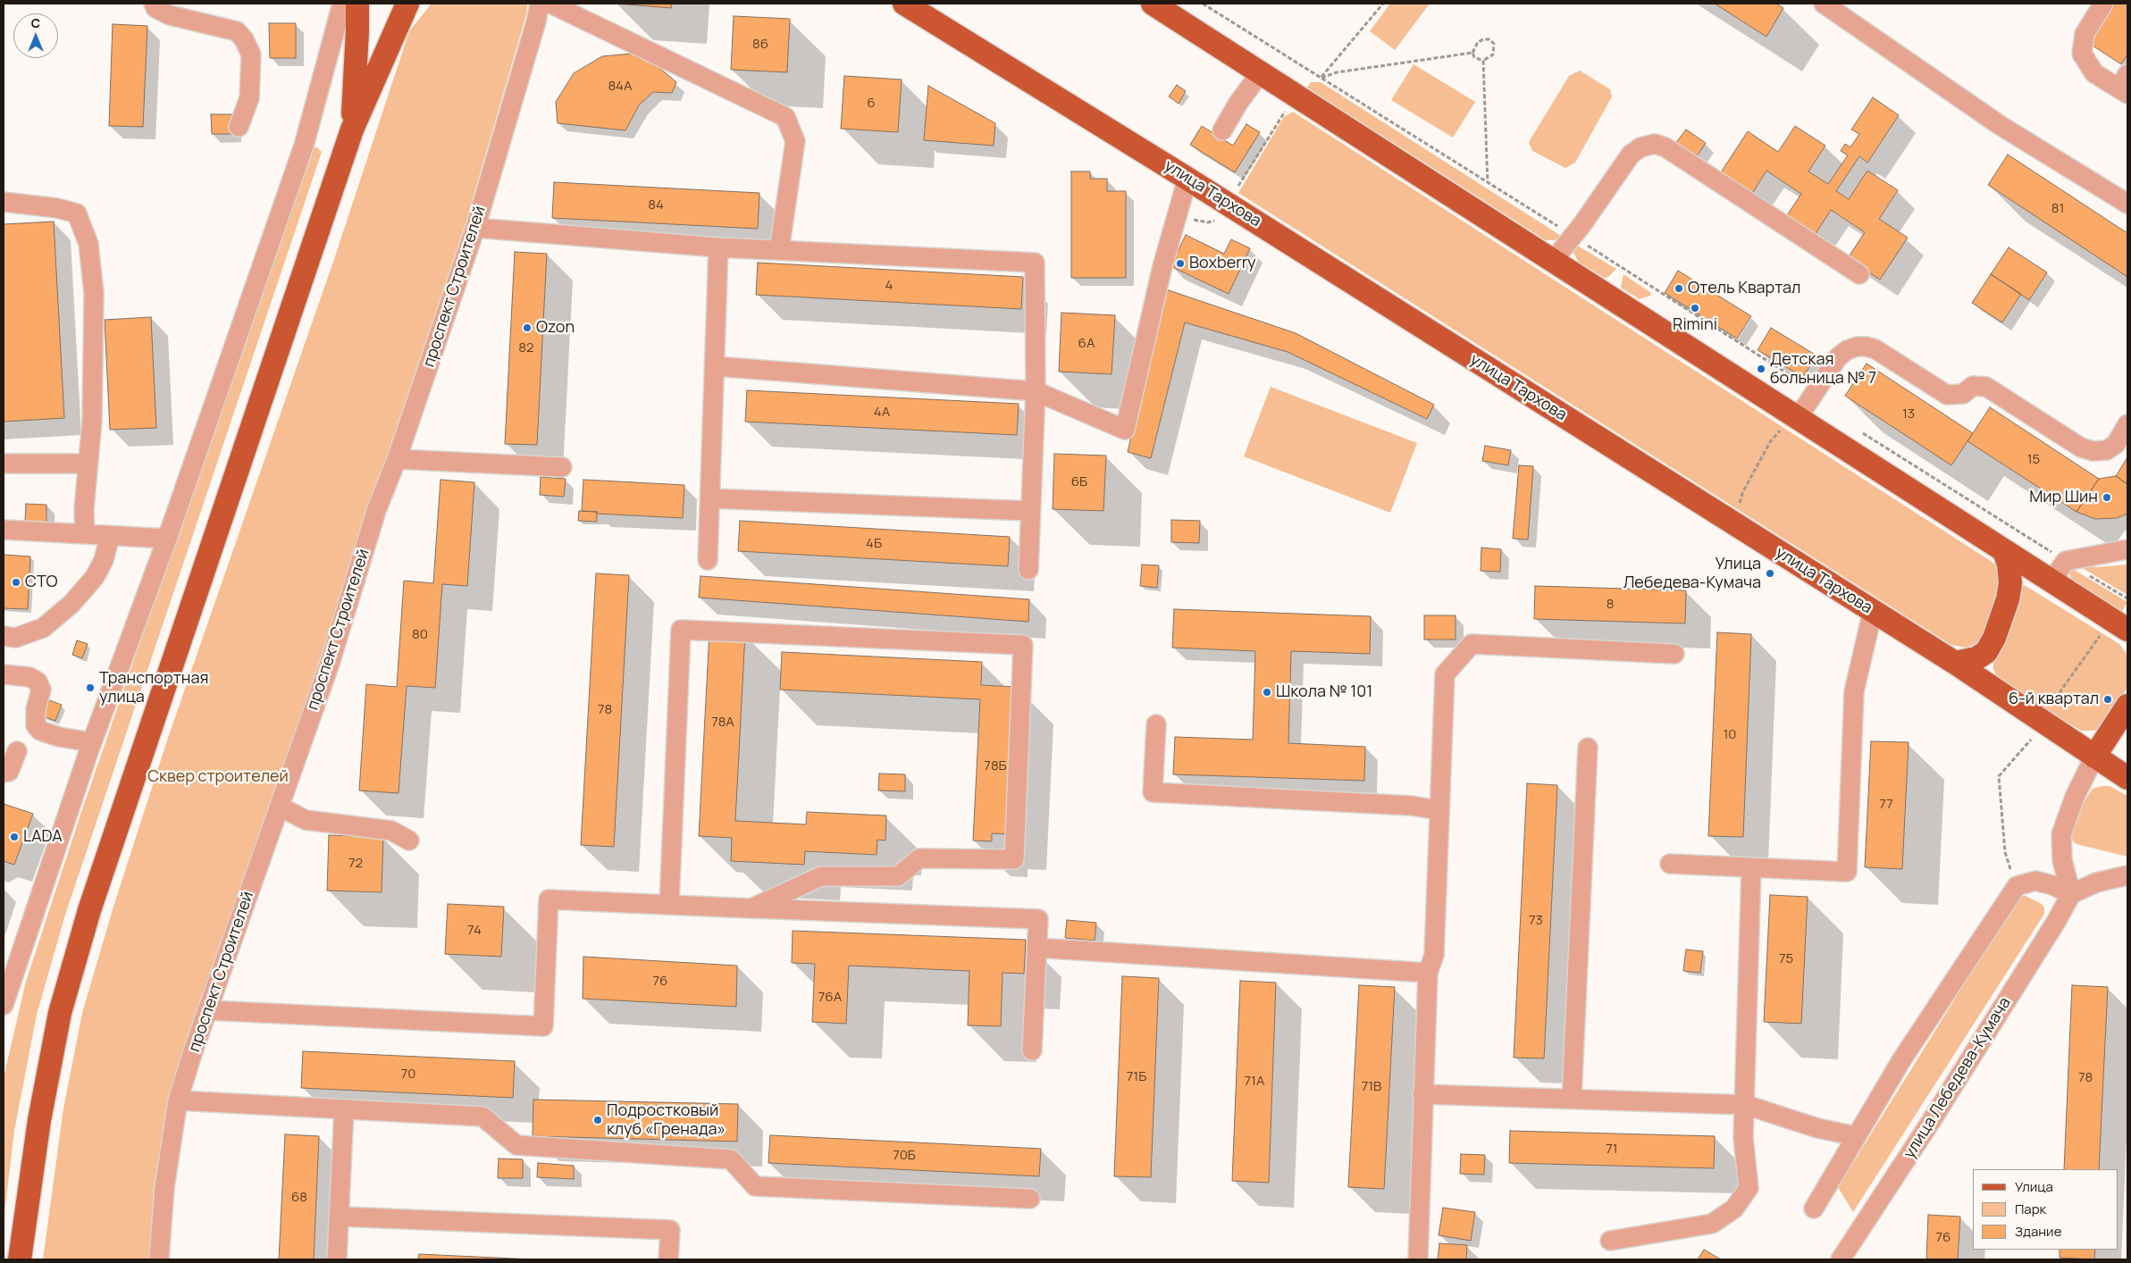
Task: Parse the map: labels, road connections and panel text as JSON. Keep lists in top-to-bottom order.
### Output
{
  "streets": {
    "main road": ["улица Тархова"],
    "street": ["проспект Строителей", "улица Лебедева-Кумача"]
  },
  "parks": ["Cквер cтроителей"],
  "places": [
    "Boxberry",
    "Отель Квартал",
    "Rimini",
    "Ozon",
    "Детская больница № 7",
    "Мир Шин",
    "Улица Лебедева-Кумача",
    "СТО",
    "Транспортная улица",
    "Школа № 101",
    "6-й квартал",
    "LADA",
    "Подростковый клуб «Гренада»"
  ],
  "house_numbers": [
    "86",
    "84А",
    "6",
    "84",
    "81",
    "4",
    "6А",
    "82",
    "4А",
    "13",
    "15",
    "6Б",
    "4Б",
    "8",
    "80",
    "78",
    "78А",
    "10",
    "78Б",
    "77",
    "72",
    "73",
    "74",
    "75",
    "76",
    "76А",
    "70",
    "71Б",
    "78",
    "71А",
    "71В",
    "71",
    "70Б",
    "68",
    "76"
  ],
  "legend": ["Улица", "Парк", "Здание"],
  "north": "top"
}
